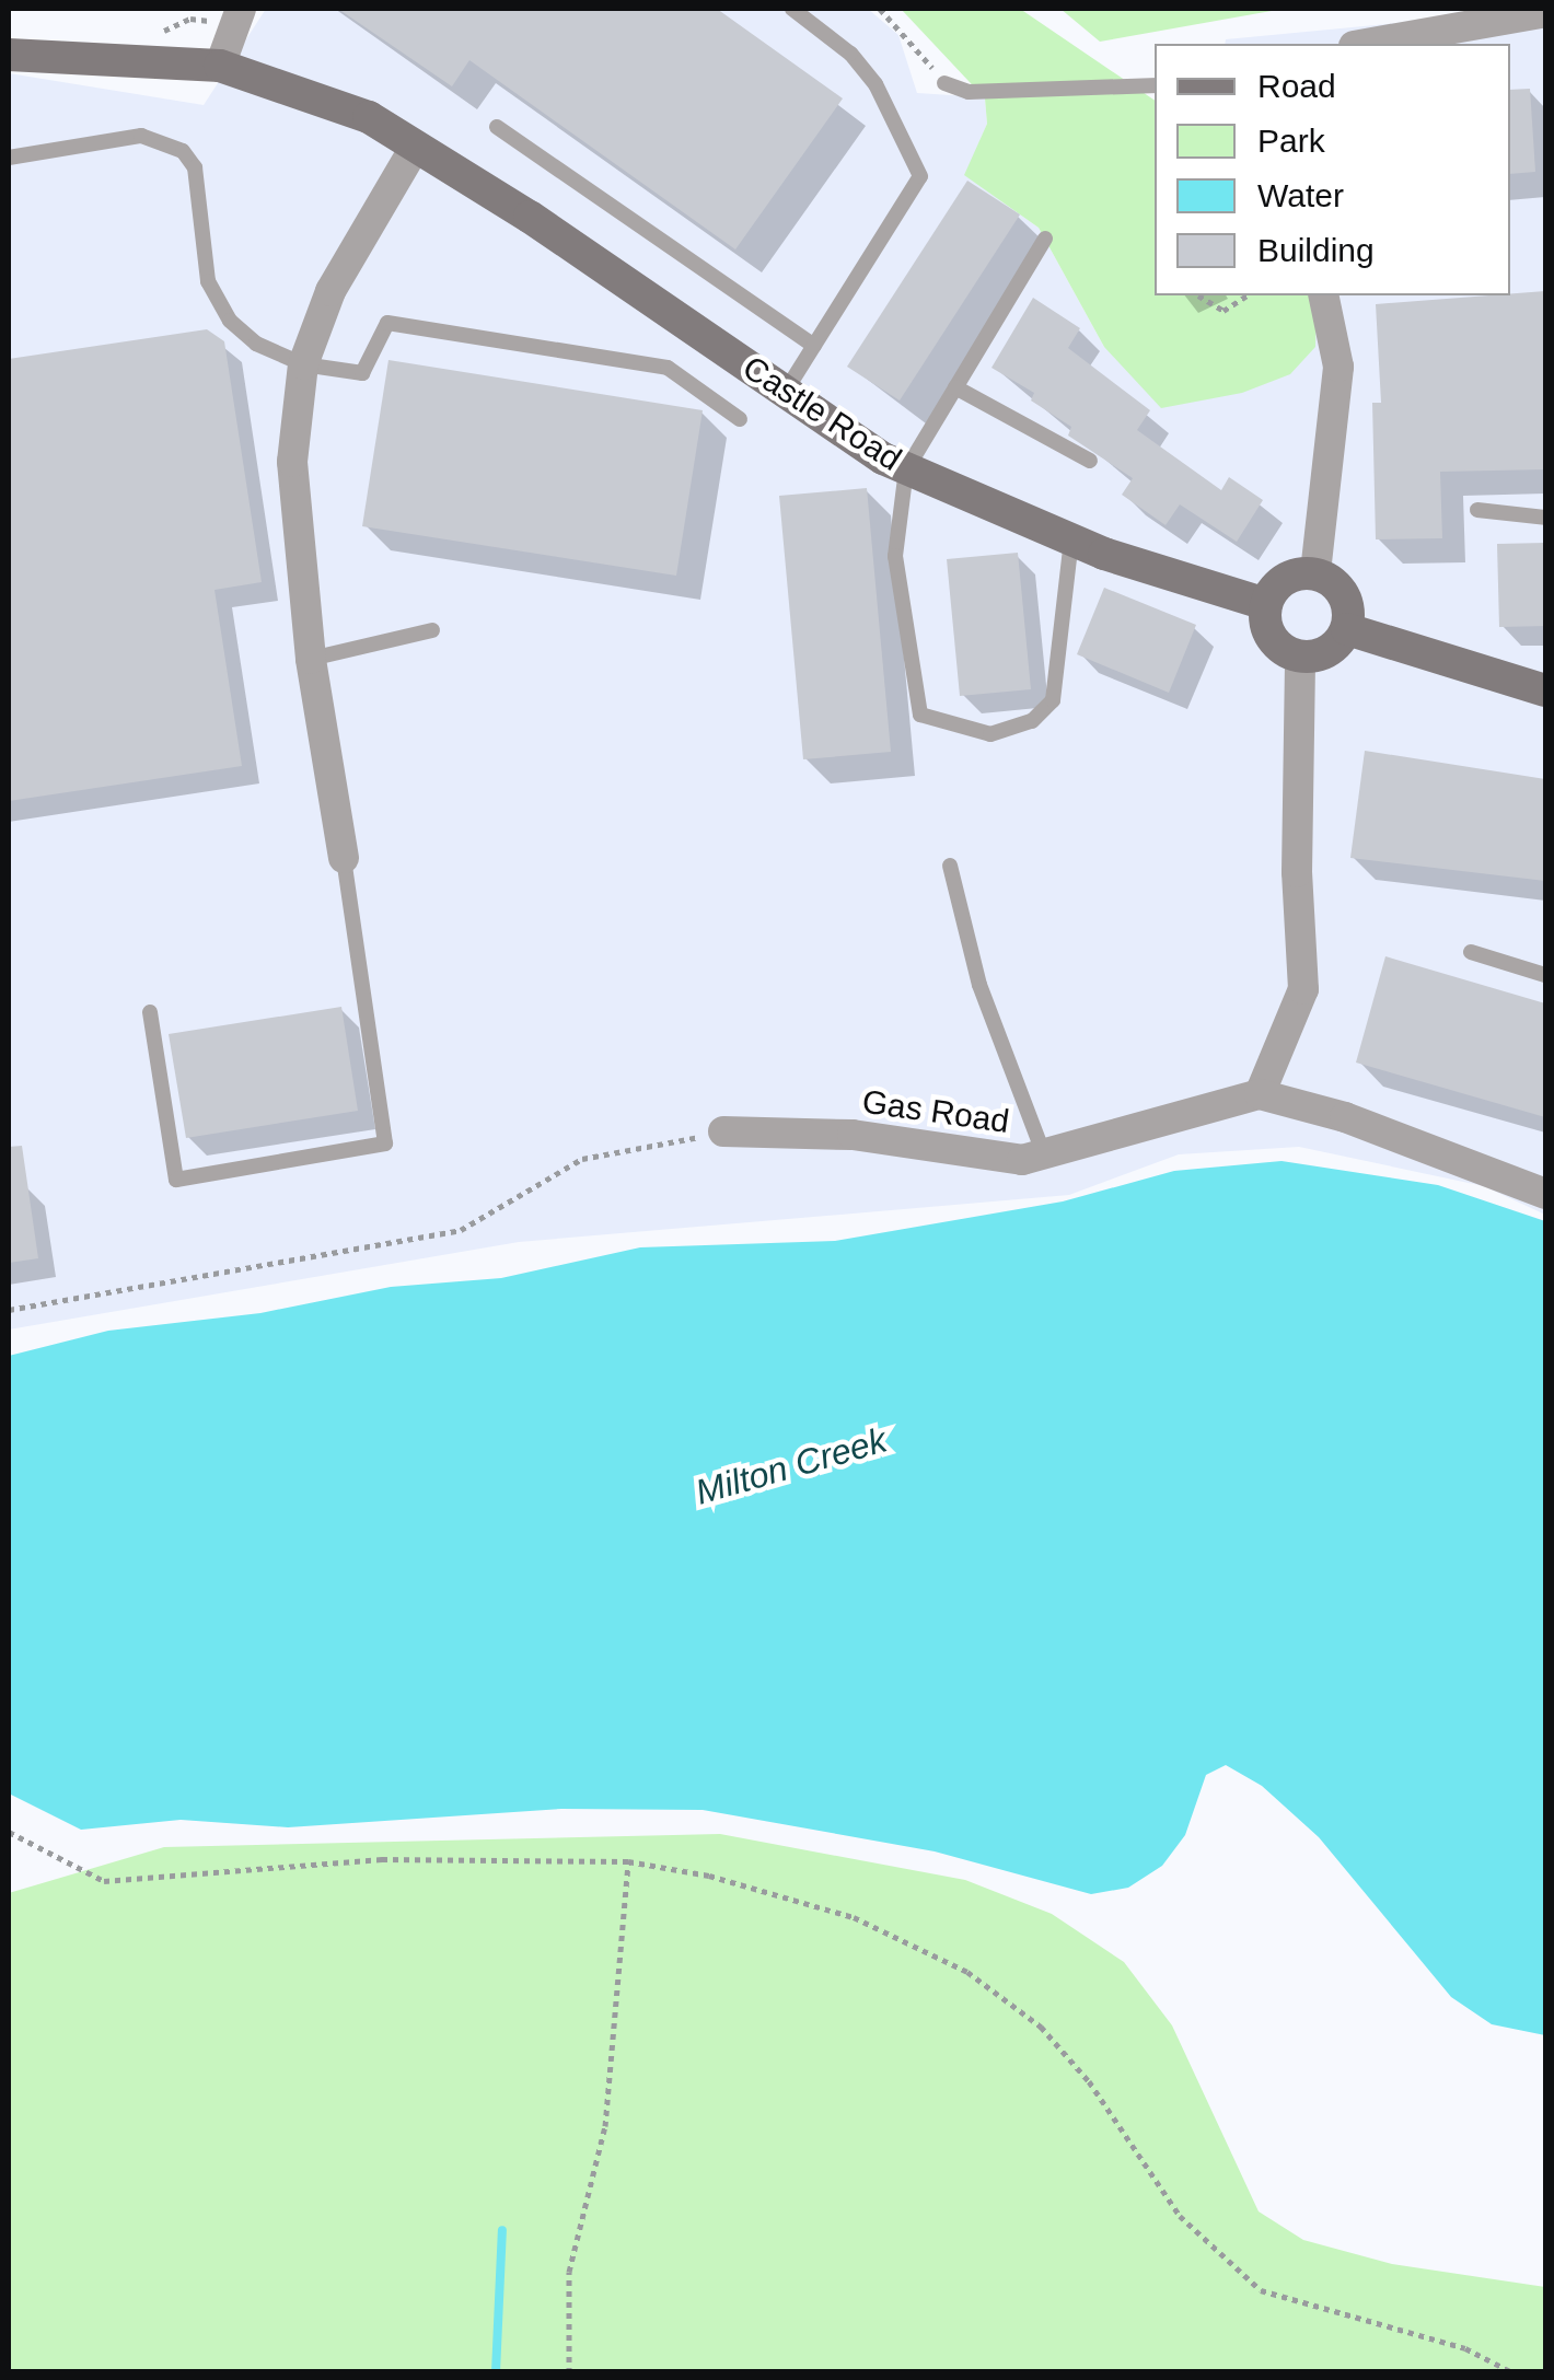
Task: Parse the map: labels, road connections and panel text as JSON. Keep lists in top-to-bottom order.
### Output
{
  "streets": {
    "main road": ["Castle Road"],
    "street": ["Gas Road"]
  },
  "water": ["Milton Creek"],
  "legend": [
    "Road",
    "Park",
    "Water",
    "Building"
  ]
}
